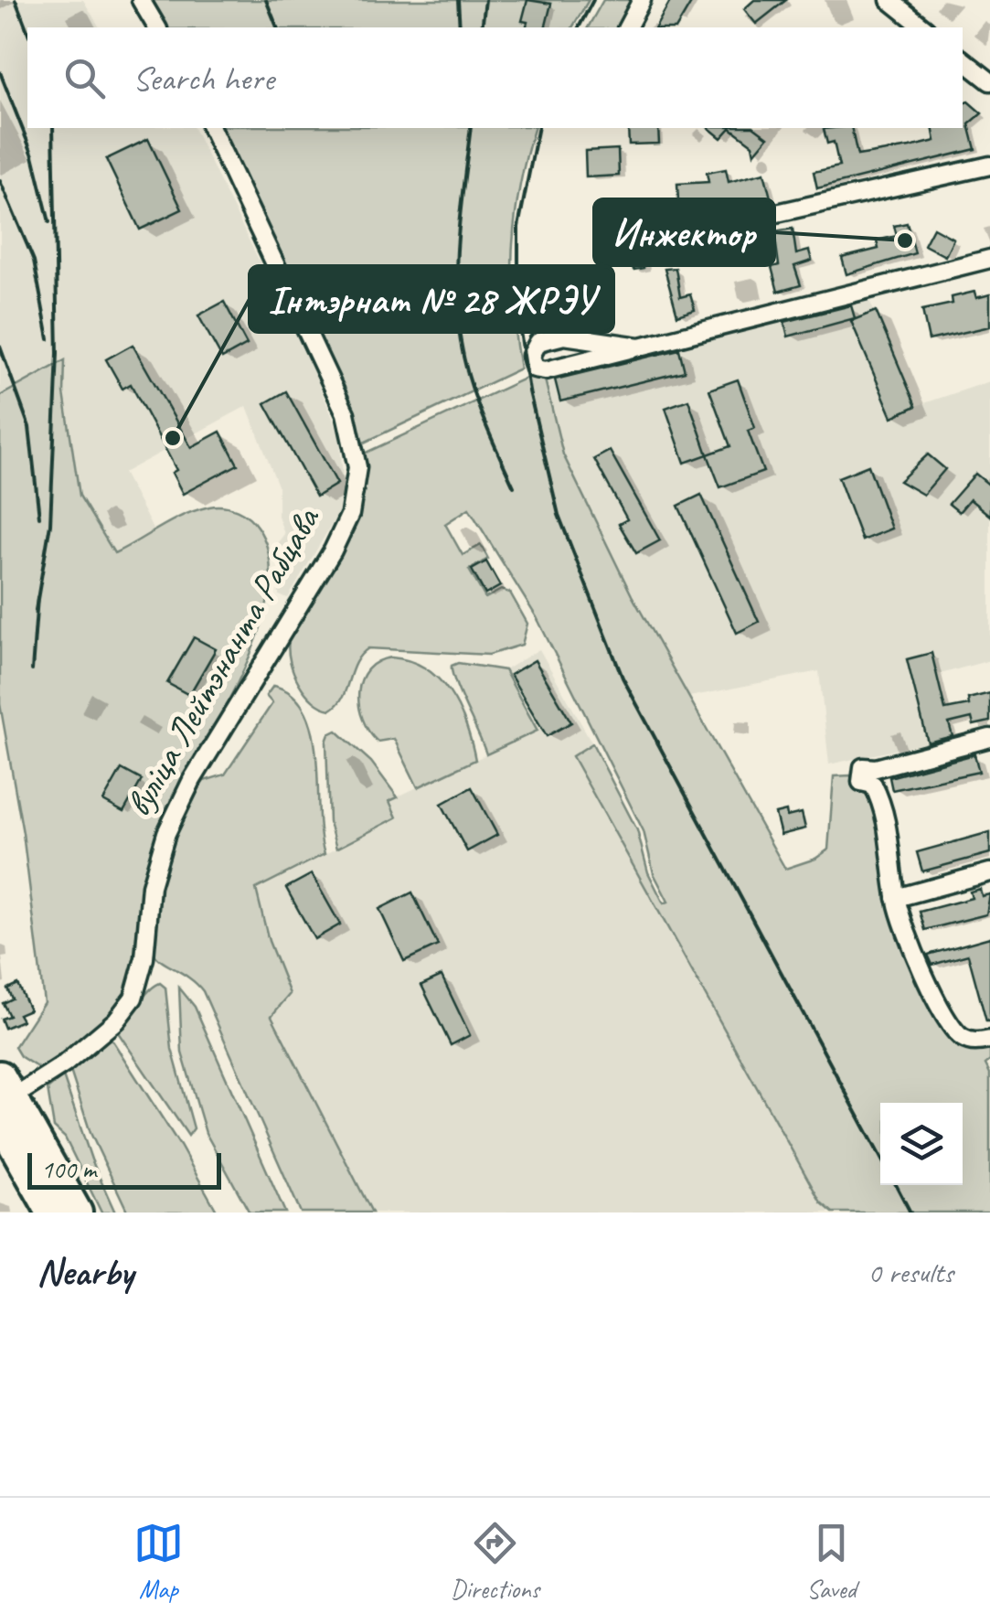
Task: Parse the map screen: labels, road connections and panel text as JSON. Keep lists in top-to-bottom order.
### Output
{
  "streets": {
    "street": ["вуліца Лейтэнанта Рабцава"]
  },
  "places": ["Инжектор", "Інтэрнат № 28 ЖРЭУ"],
  "scale_bar": "100 m",
  "page": {
    "search": "Search here",
    "scale": "100 m",
    "heading": ["Nearby", "0 results"],
    "nav": ["Map", "Directions", "Saved"]
  }
}
